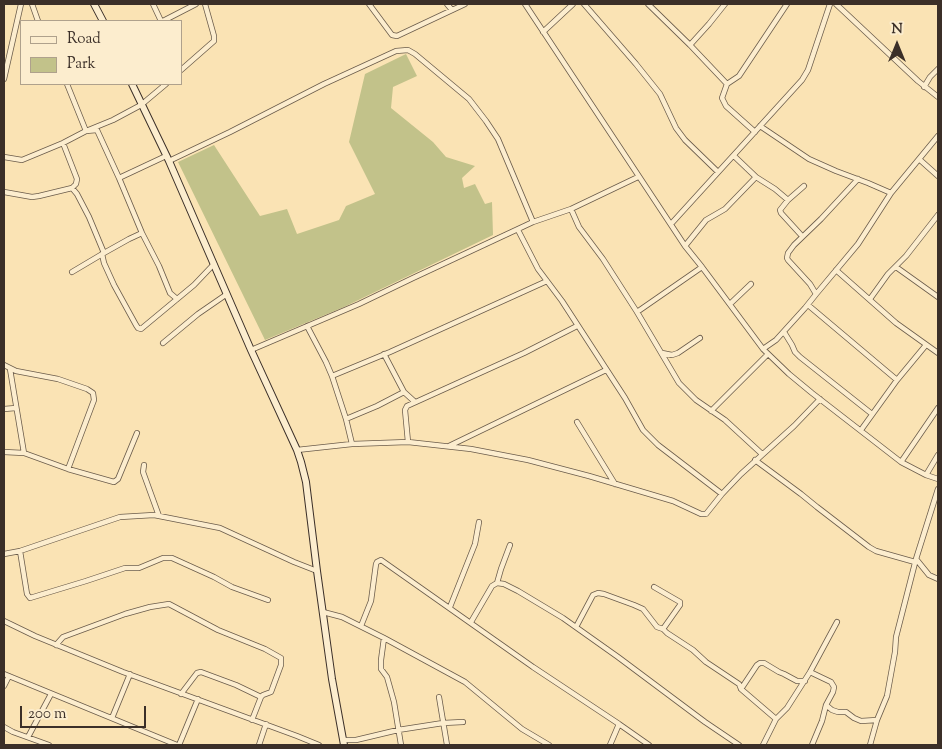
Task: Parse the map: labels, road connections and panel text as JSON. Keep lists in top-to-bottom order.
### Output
{
  "legend": ["Road", "Park"],
  "scale_bar": "200 m",
  "north": "top"
}
